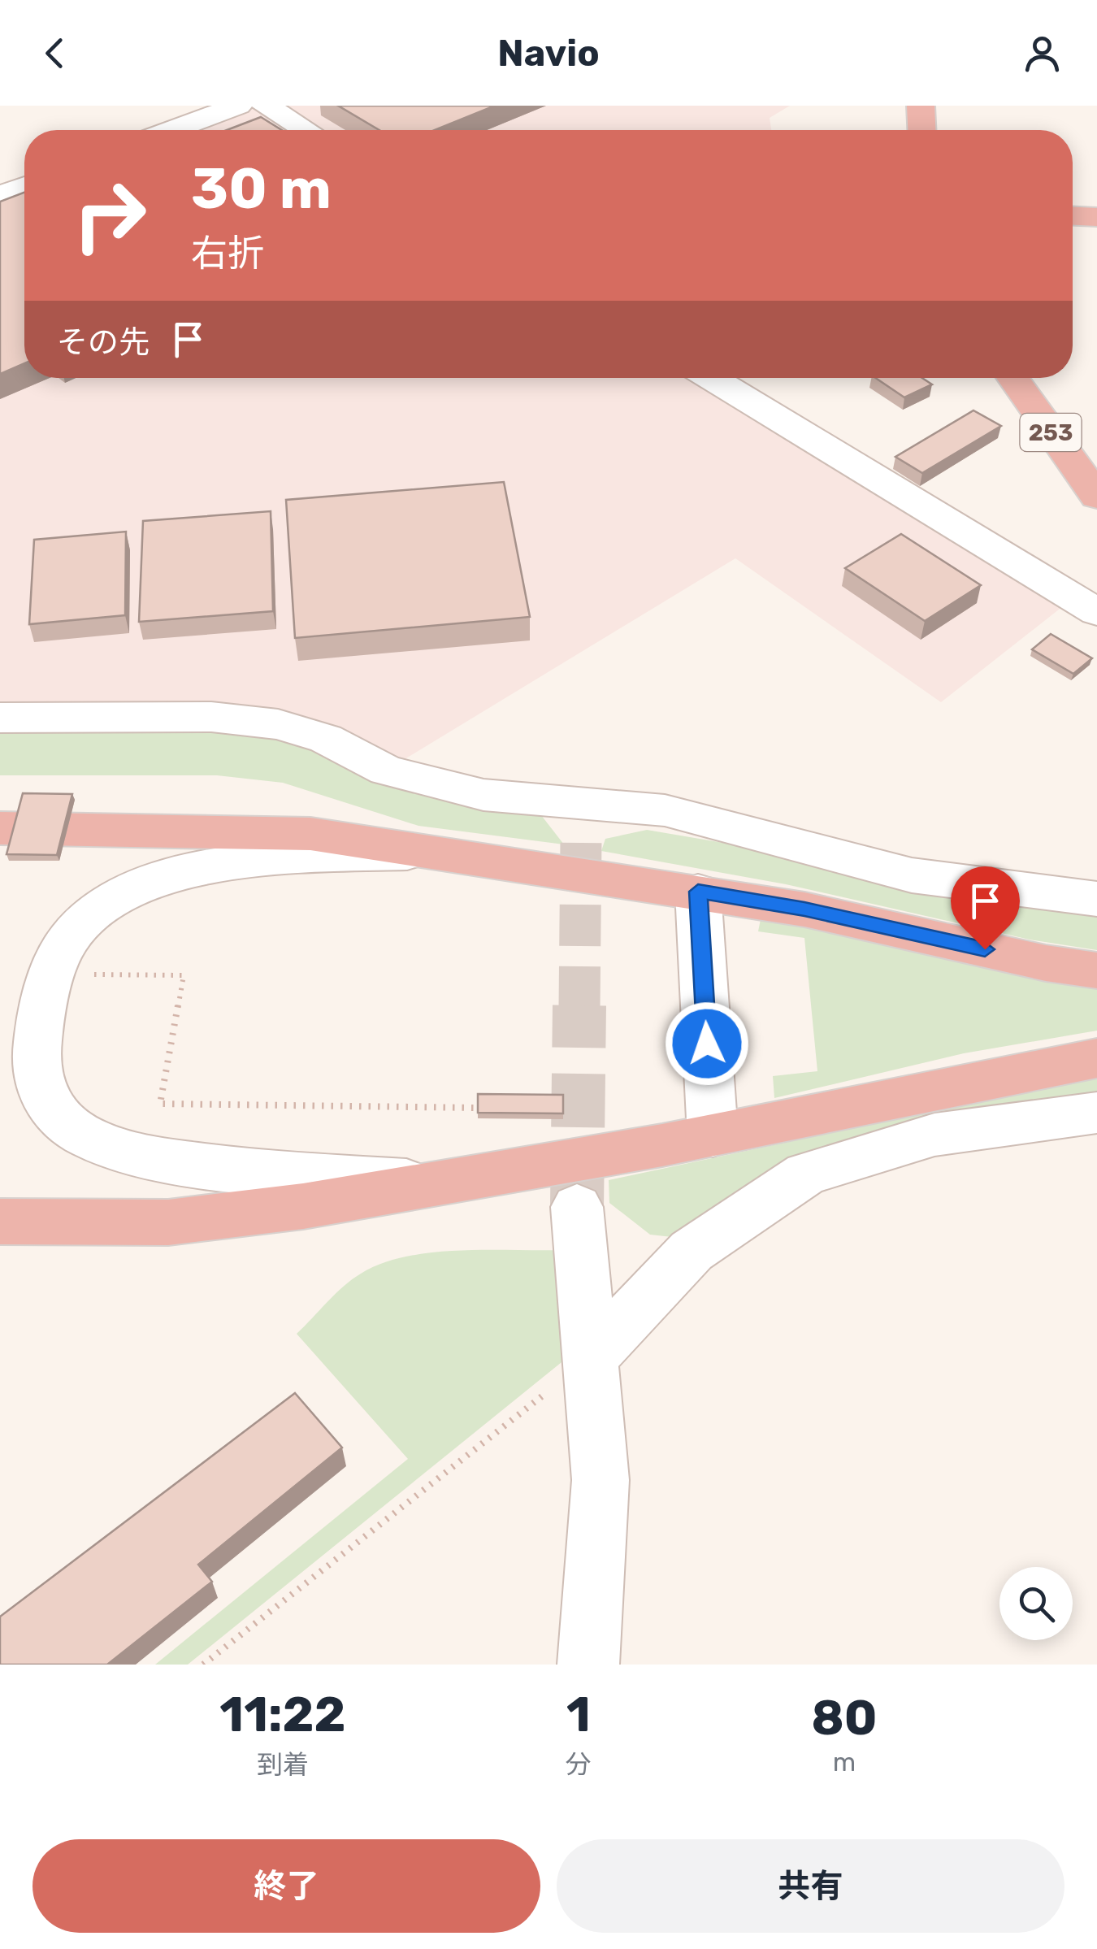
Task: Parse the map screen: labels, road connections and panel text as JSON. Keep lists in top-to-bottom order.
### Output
{
  "streets": {
    "highway": ["253"]
  },
  "page": {
    "header": "Navio",
    "turn": ["30 m", "右折"],
    "then": "その先",
    "eta": [
      "11:22",
      "到着",
      "1",
      "分",
      "80",
      "m"
    ],
    "buttons": ["終了", "共有"]
  }
}
